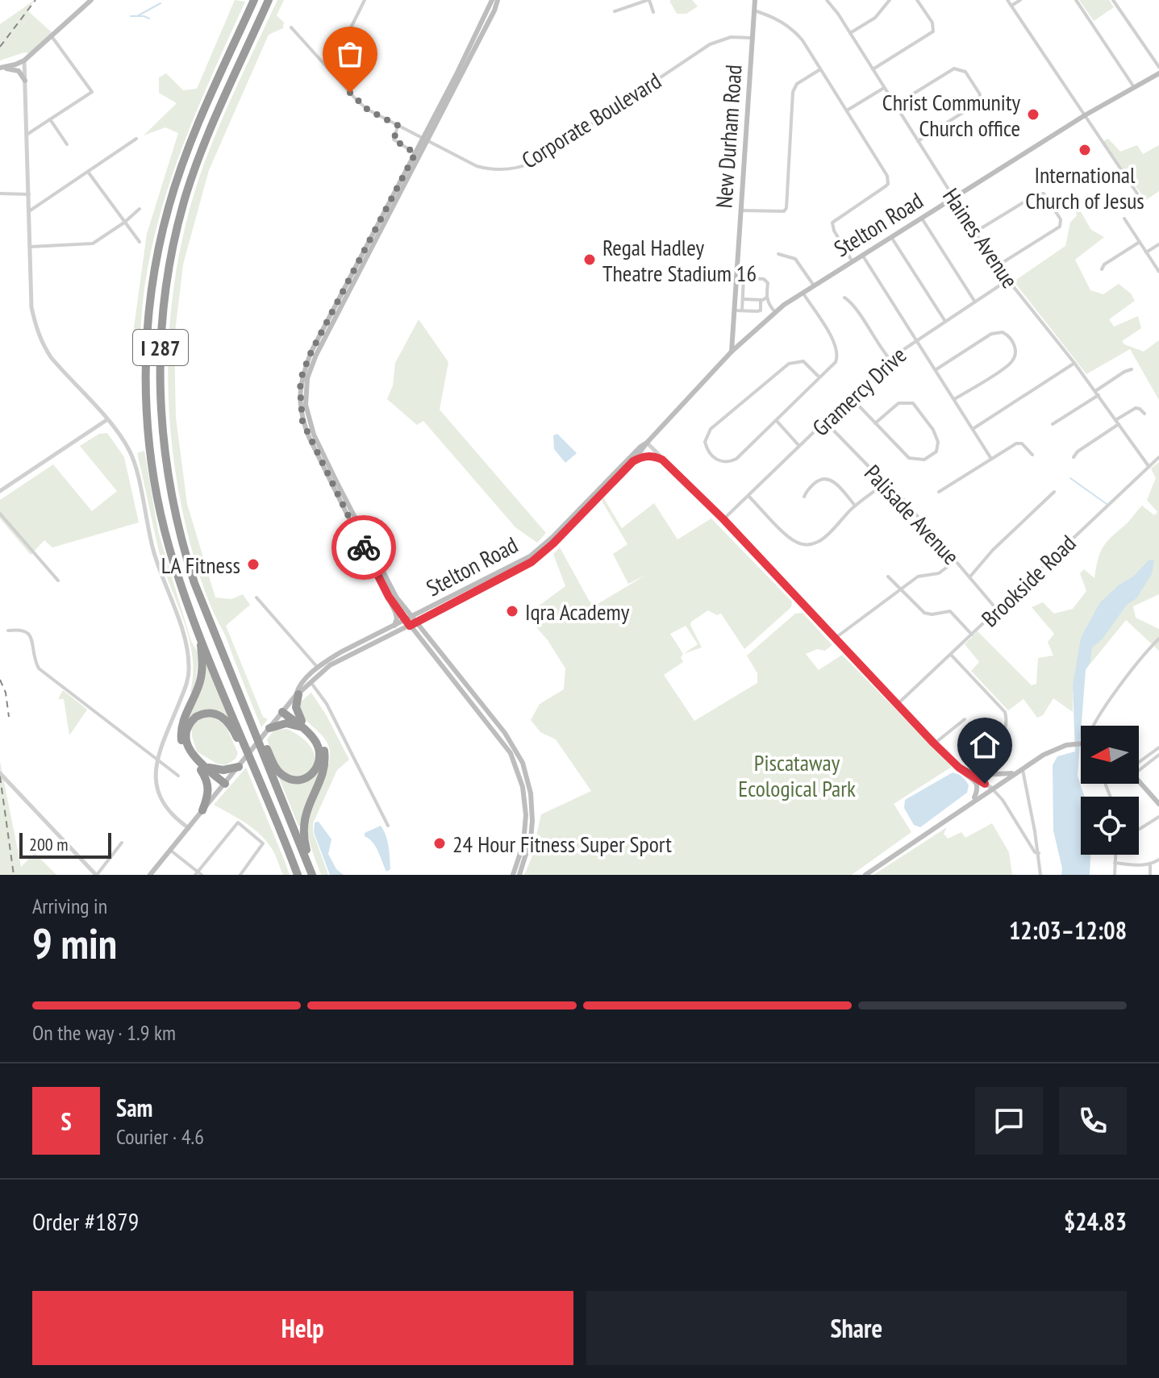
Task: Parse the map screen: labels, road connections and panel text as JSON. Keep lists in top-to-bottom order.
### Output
{
  "streets": {
    "highway": ["I 287"],
    "main road": ["New Durham Road", "Stelton Road"],
    "street": [
      "Corporate Boulevard",
      "Haines Avenue",
      "Gramercy Drive",
      "Palisade Avenue",
      "Brookside Road"
    ]
  },
  "crossings": [
    ["Corporate Boulevard", "New Durham Road"],
    ["New Durham Road", "Stelton Road"],
    ["Stelton Road", "Haines Avenue"],
    ["Haines Avenue", "Gramercy Drive"],
    ["Haines Avenue", "Brookside Road"],
    ["Gramercy Drive", "Palisade Avenue"],
    ["Palisade Avenue", "Brookside Road"]
  ],
  "parks": ["Piscataway Ecological Park"],
  "places": [
    "Christ Community Church office",
    "International Church of Jesus",
    "Regal Hadley Theatre Stadium 16",
    "LA Fitness",
    "Iqra Academy",
    "24 Hour Fitness Super Sport"
  ],
  "scale_bar": "200 m",
  "north": "left",
  "page": {
    "scale": "200 m",
    "heading": ["9 min", "Arriving in", "12:03–12:08"],
    "panel": [
      "Sam",
      "Courier · 4.6",
      "Order #1879",
      "$24.83"
    ],
    "bar": "On the way · 1.9 km",
    "round": "S",
    "buttons": ["Help", "Share"]
  }
}
